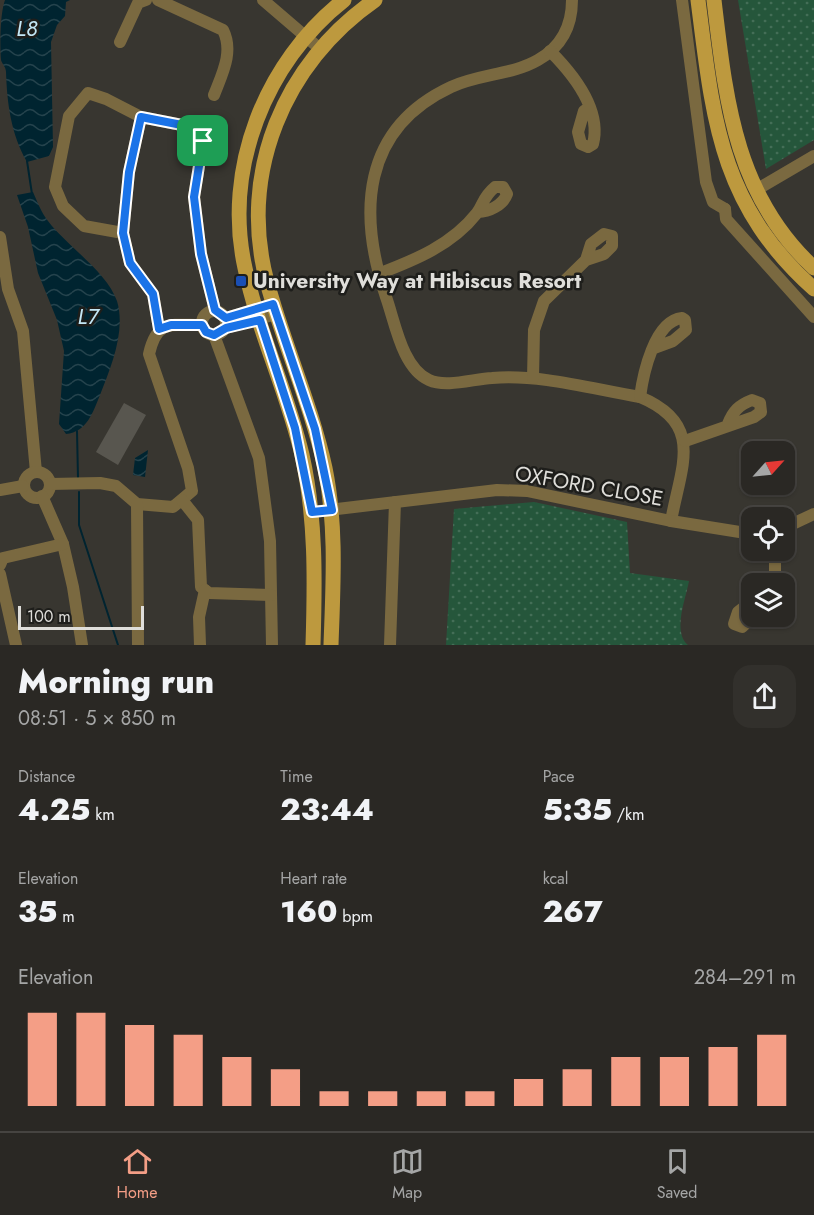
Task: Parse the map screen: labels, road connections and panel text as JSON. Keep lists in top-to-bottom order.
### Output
{
  "streets": {
    "street": ["OXFORD CLOSE"]
  },
  "water": ["L8", "L7"],
  "places": {
    "transit": ["University Way at Hibiscus Resort"]
  },
  "scale_bar": "100 m",
  "north": "top right",
  "page": {
    "scale": "100 m",
    "heading": ["Morning run", "08:51 · 5 × 850 m"],
    "stats": [
      ["Distance", "4.25 km"],
      ["Time", "23:44"],
      ["Pace", "5:35 /km"],
      ["Elevation", "35 m"],
      ["Heart rate", "160 bpm"],
      ["kcal", "267"]
    ],
    "chart": ["Elevation", "284–291 m"],
    "tabs": ["Home", "Map", "Saved"]
  }
}
